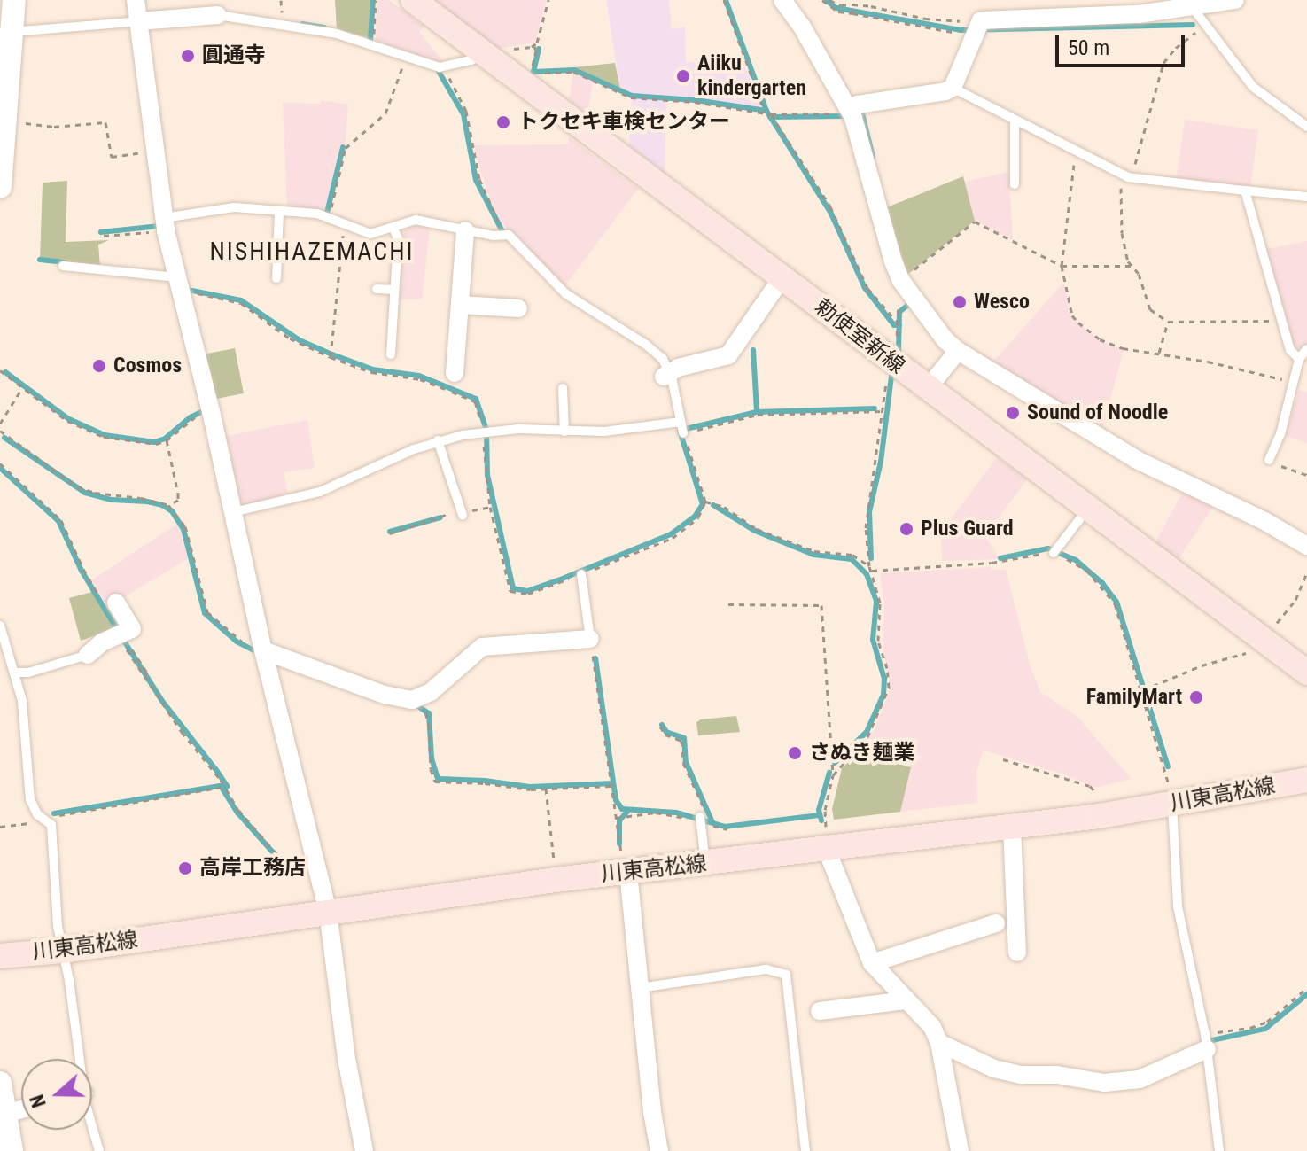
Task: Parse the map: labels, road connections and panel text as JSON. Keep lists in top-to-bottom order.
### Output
{
  "streets": {
    "main road": ["勅使室新線", "川東高松線"]
  },
  "districts": ["NISHIHAZEMACHI"],
  "places": [
    "圓通寺",
    "Aiiku kindergarten",
    "トクセキ車検センター",
    "Wesco",
    "Cosmos",
    "Sound of Noodle",
    "Plus Guard",
    "FamilyMart",
    "さぬき麺業",
    "高岸工務店"
  ],
  "scale_bar": "50 m",
  "north": "left"
}
